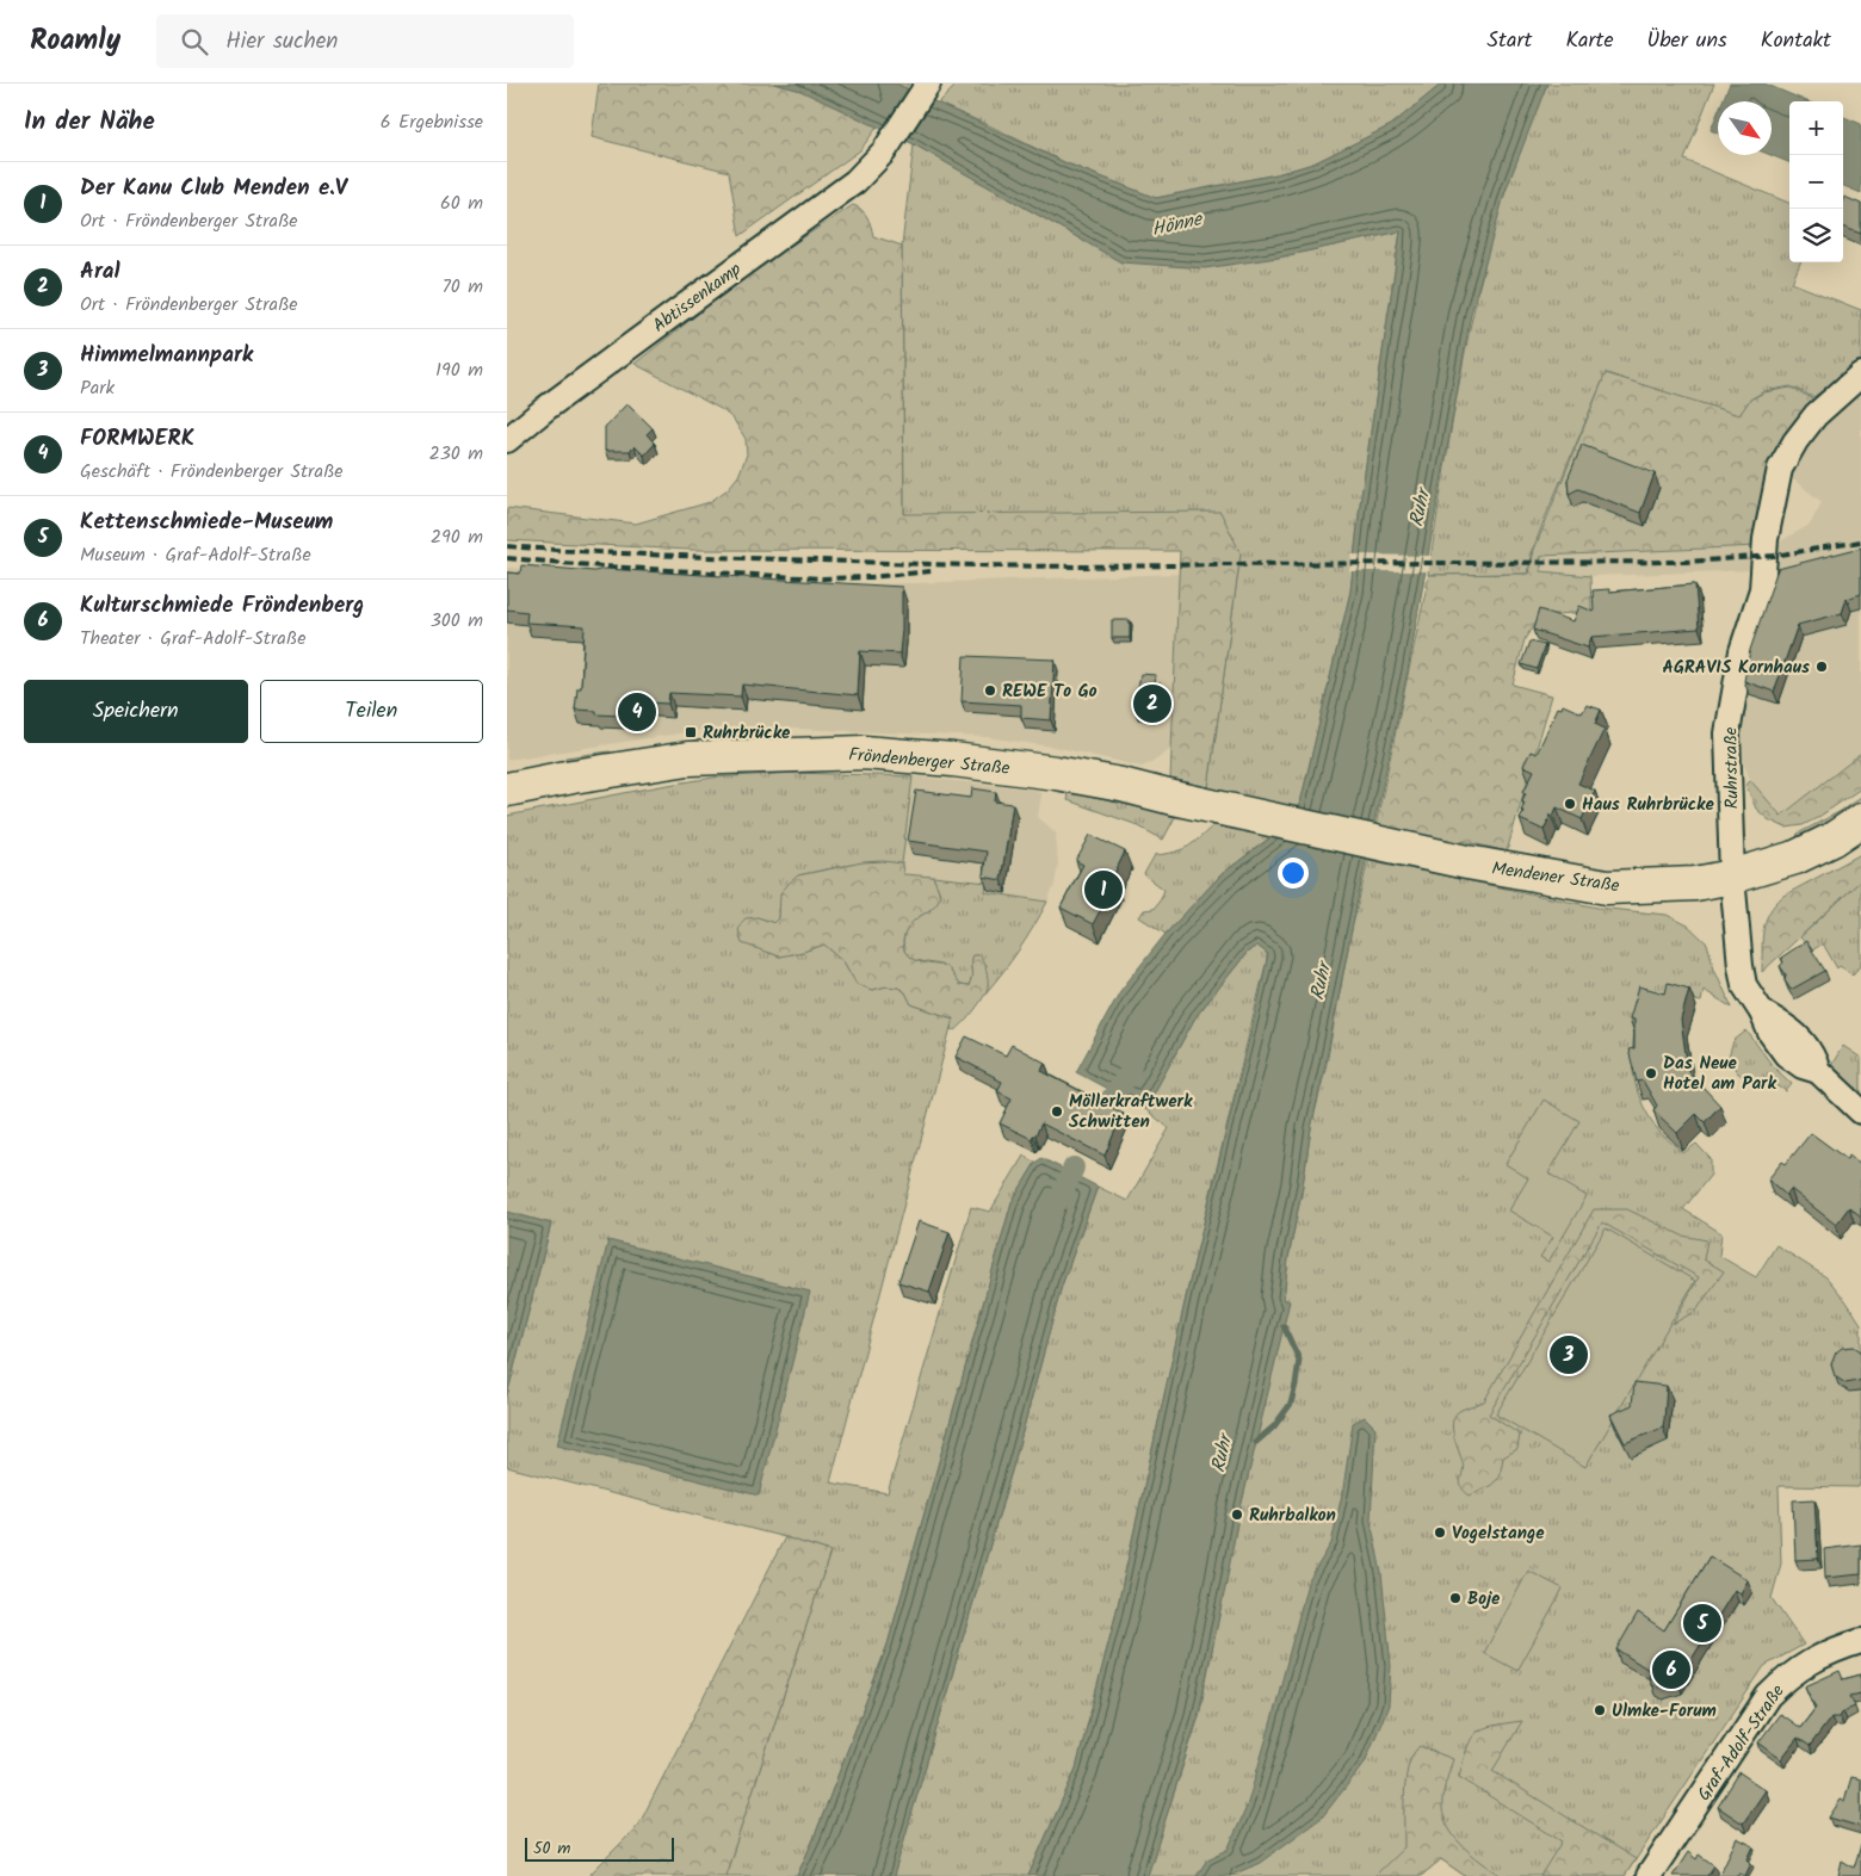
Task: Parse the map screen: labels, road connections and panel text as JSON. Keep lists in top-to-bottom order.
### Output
{
  "streets": {
    "main road": ["Fröndenberger Straße", "Mendener Straße"],
    "street": ["Abtissenkamp", "Ruhrstraße", "Graf-Adolf-Straße"]
  },
  "crossings": [
    ["Fröndenberger Straße", "Mendener Straße"],
    ["Ruhrstraße", "Mendener Straße"]
  ],
  "water": ["Hönne", "Ruhr"],
  "places": {
    "other": [
      "AGRAVIS Kornhaus",
      "REWE To Go",
      "Haus Ruhrbrücke",
      "Das Neue Hotel am Park",
      "Möllerkraftwerk Schwitten",
      "Ruhrbalkon",
      "Vogelstange",
      "Boje",
      "Ulmke-Forum"
    ],
    "transit": ["Ruhrbrücke"]
  },
  "scale_bar": "50 m",
  "north": "bottom right",
  "page": {
    "header": "Roamly",
    "search": "Hier suchen",
    "nav": [
      "Start",
      "Karte",
      "Über uns",
      "Kontakt"
    ],
    "heading": ["In der Nähe", "6 Ergebnisse"],
    "map_buttons": ["+", "−"],
    "list": [
      {
        "mark": "1",
        "name": "Der Kanu Club Menden e.V",
        "note": "Ort · Fröndenberger Straße",
        "value": "60 m"
      },
      {
        "mark": "2",
        "name": "Aral",
        "note": "Ort · Fröndenberger Straße",
        "value": "70 m"
      },
      {
        "mark": "3",
        "name": "Himmelmannpark",
        "note": "Park",
        "value": "190 m"
      },
      {
        "mark": "4",
        "name": "FORMWERK",
        "note": "Geschäft · Fröndenberger Straße",
        "value": "230 m"
      },
      {
        "mark": "5",
        "name": "Kettenschmiede-Museum",
        "note": "Museum · Graf-Adolf-Straße",
        "value": "290 m"
      },
      {
        "mark": "6",
        "name": "Kulturschmiede Fröndenberg",
        "note": "Theater · Graf-Adolf-Straße",
        "value": "300 m"
      }
    ],
    "buttons": ["Speichern", "Teilen"],
    "pins": [
      "2",
      "4",
      "1",
      "3",
      "5",
      "6"
    ],
    "scale": "50 m"
  }
}
